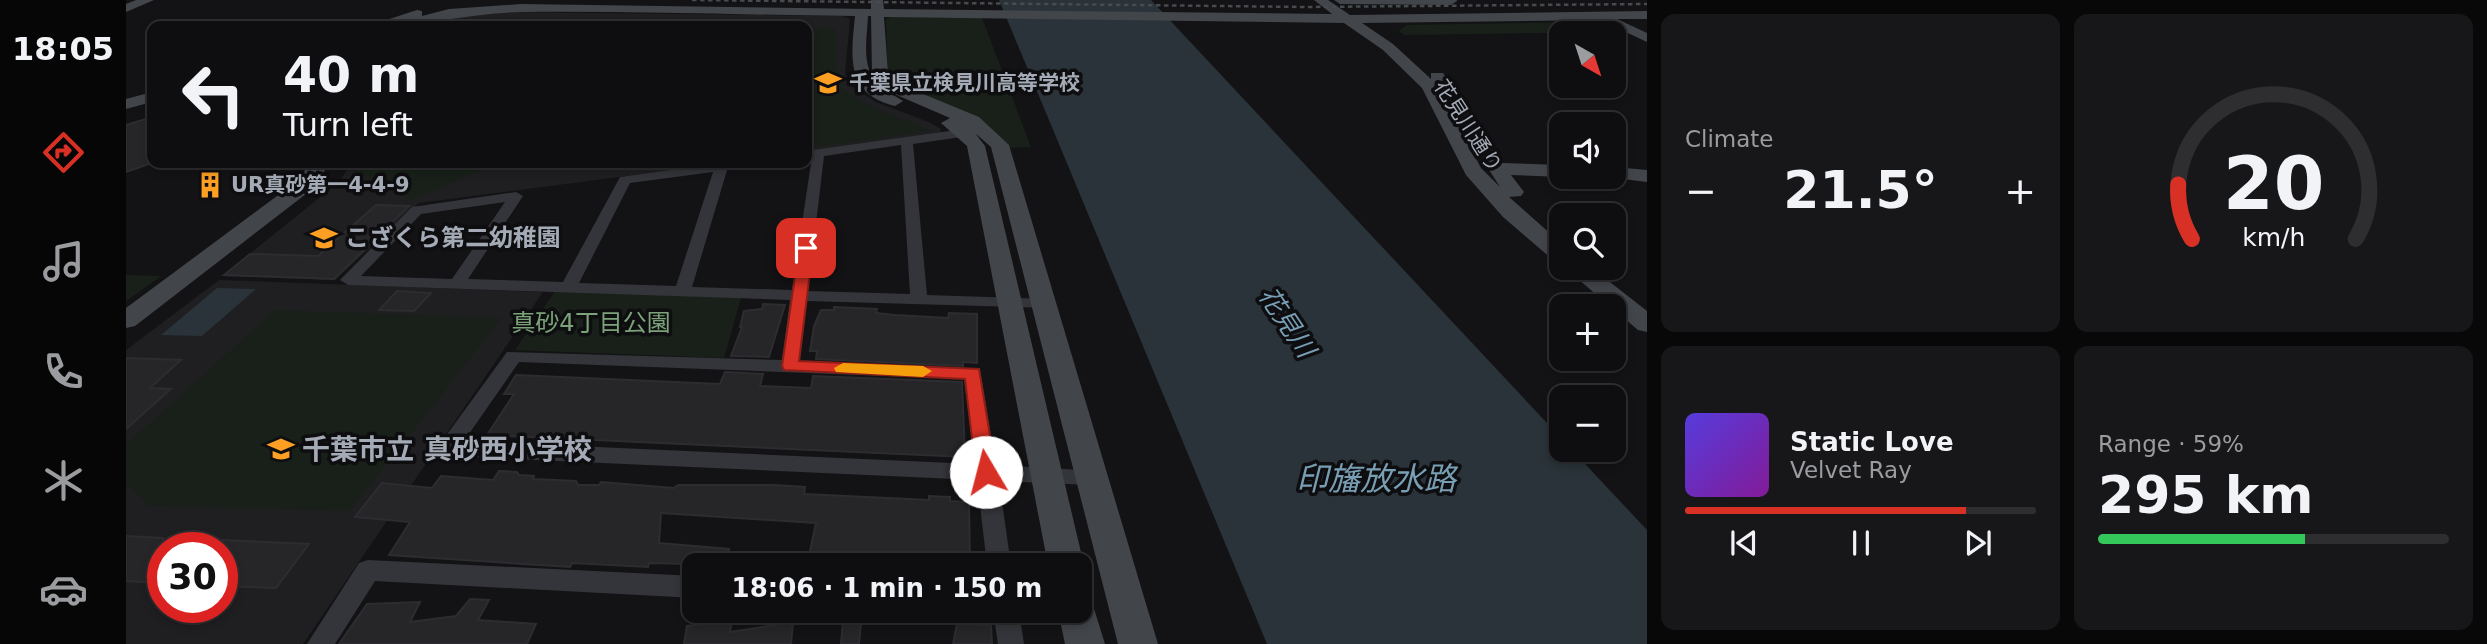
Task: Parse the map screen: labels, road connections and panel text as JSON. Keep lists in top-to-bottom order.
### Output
{
  "streets": {
    "street": ["花見川通り"]
  },
  "water": ["花見川", "印旛放水路"],
  "parks": ["真砂4丁目公園"],
  "places": {
    "school or university": ["千葉県立検見川高等学校", "こざくら第二幼稚園", "千葉市立 真砂西小学校"],
    "building": ["UR真砂第一4-4-9"]
  },
  "north": "bottom right",
  "page": {
    "tabs": "18:05",
    "tile": [
      "Climate",
      ["Range · 59%", "295 km"]
    ],
    "map_buttons": ["+", "−"],
    "turn": ["40 m", "Turn left"],
    "heat": ["−", "21.5°", "+"],
    "song": ["Static Love", "Velvet Ray"],
    "limit": "30",
    "trip": "18:06 · 1 min · 150 m",
    "gauge": ["20", "km/h"]
  }
}
